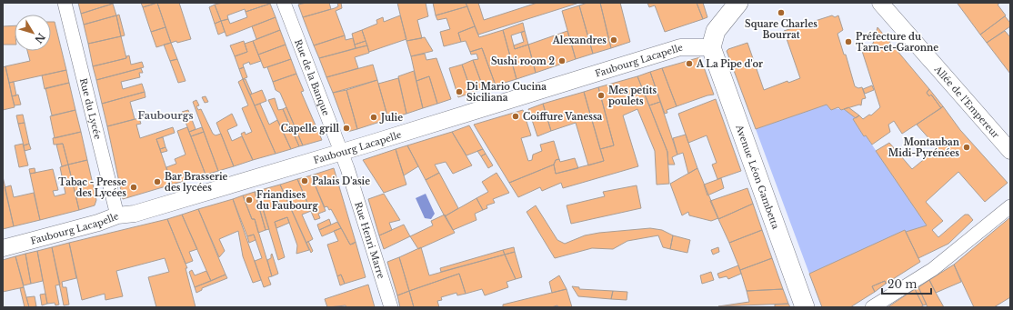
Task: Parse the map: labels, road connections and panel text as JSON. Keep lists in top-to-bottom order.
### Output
{
  "streets": {
    "main road": ["Avenue Léon Gambetta"],
    "street": [
      "Faubourg Lacapelle",
      "Rue de la Banque",
      "Allée de l'Empereur",
      "Rue du Lycée",
      "Rue Henri Marre"
    ]
  },
  "crossings": [
    ["Faubourg Lacapelle", "Rue de la Banque"],
    ["Faubourg Lacapelle", "Rue du Lycée"],
    ["Faubourg Lacapelle", "Avenue Léon Gambetta"],
    ["Faubourg Lacapelle", "Rue Henri Marre"],
    ["Rue de la Banque", "Rue Henri Marre"]
  ],
  "districts": ["Faubourgs"],
  "places": [
    "Square Charles Bourrat",
    "Alexandres",
    "Préfecture du Tarn-et-Garonne",
    "Sushi room 2",
    "A La Pipe d'or",
    "Di Mario Cucina Siciliana",
    "Mes petits poulets",
    "Coiffure Vanessa",
    "Julie",
    "Capelle grill",
    "Montauban Midi-Pyrénées",
    "Palais D'asie",
    "Bar Brasserie des lycées",
    "Tabac - Presse des Lycées",
    "Friandises du Faubourg"
  ],
  "scale_bar": "20 m",
  "north": "bottom right"
}
